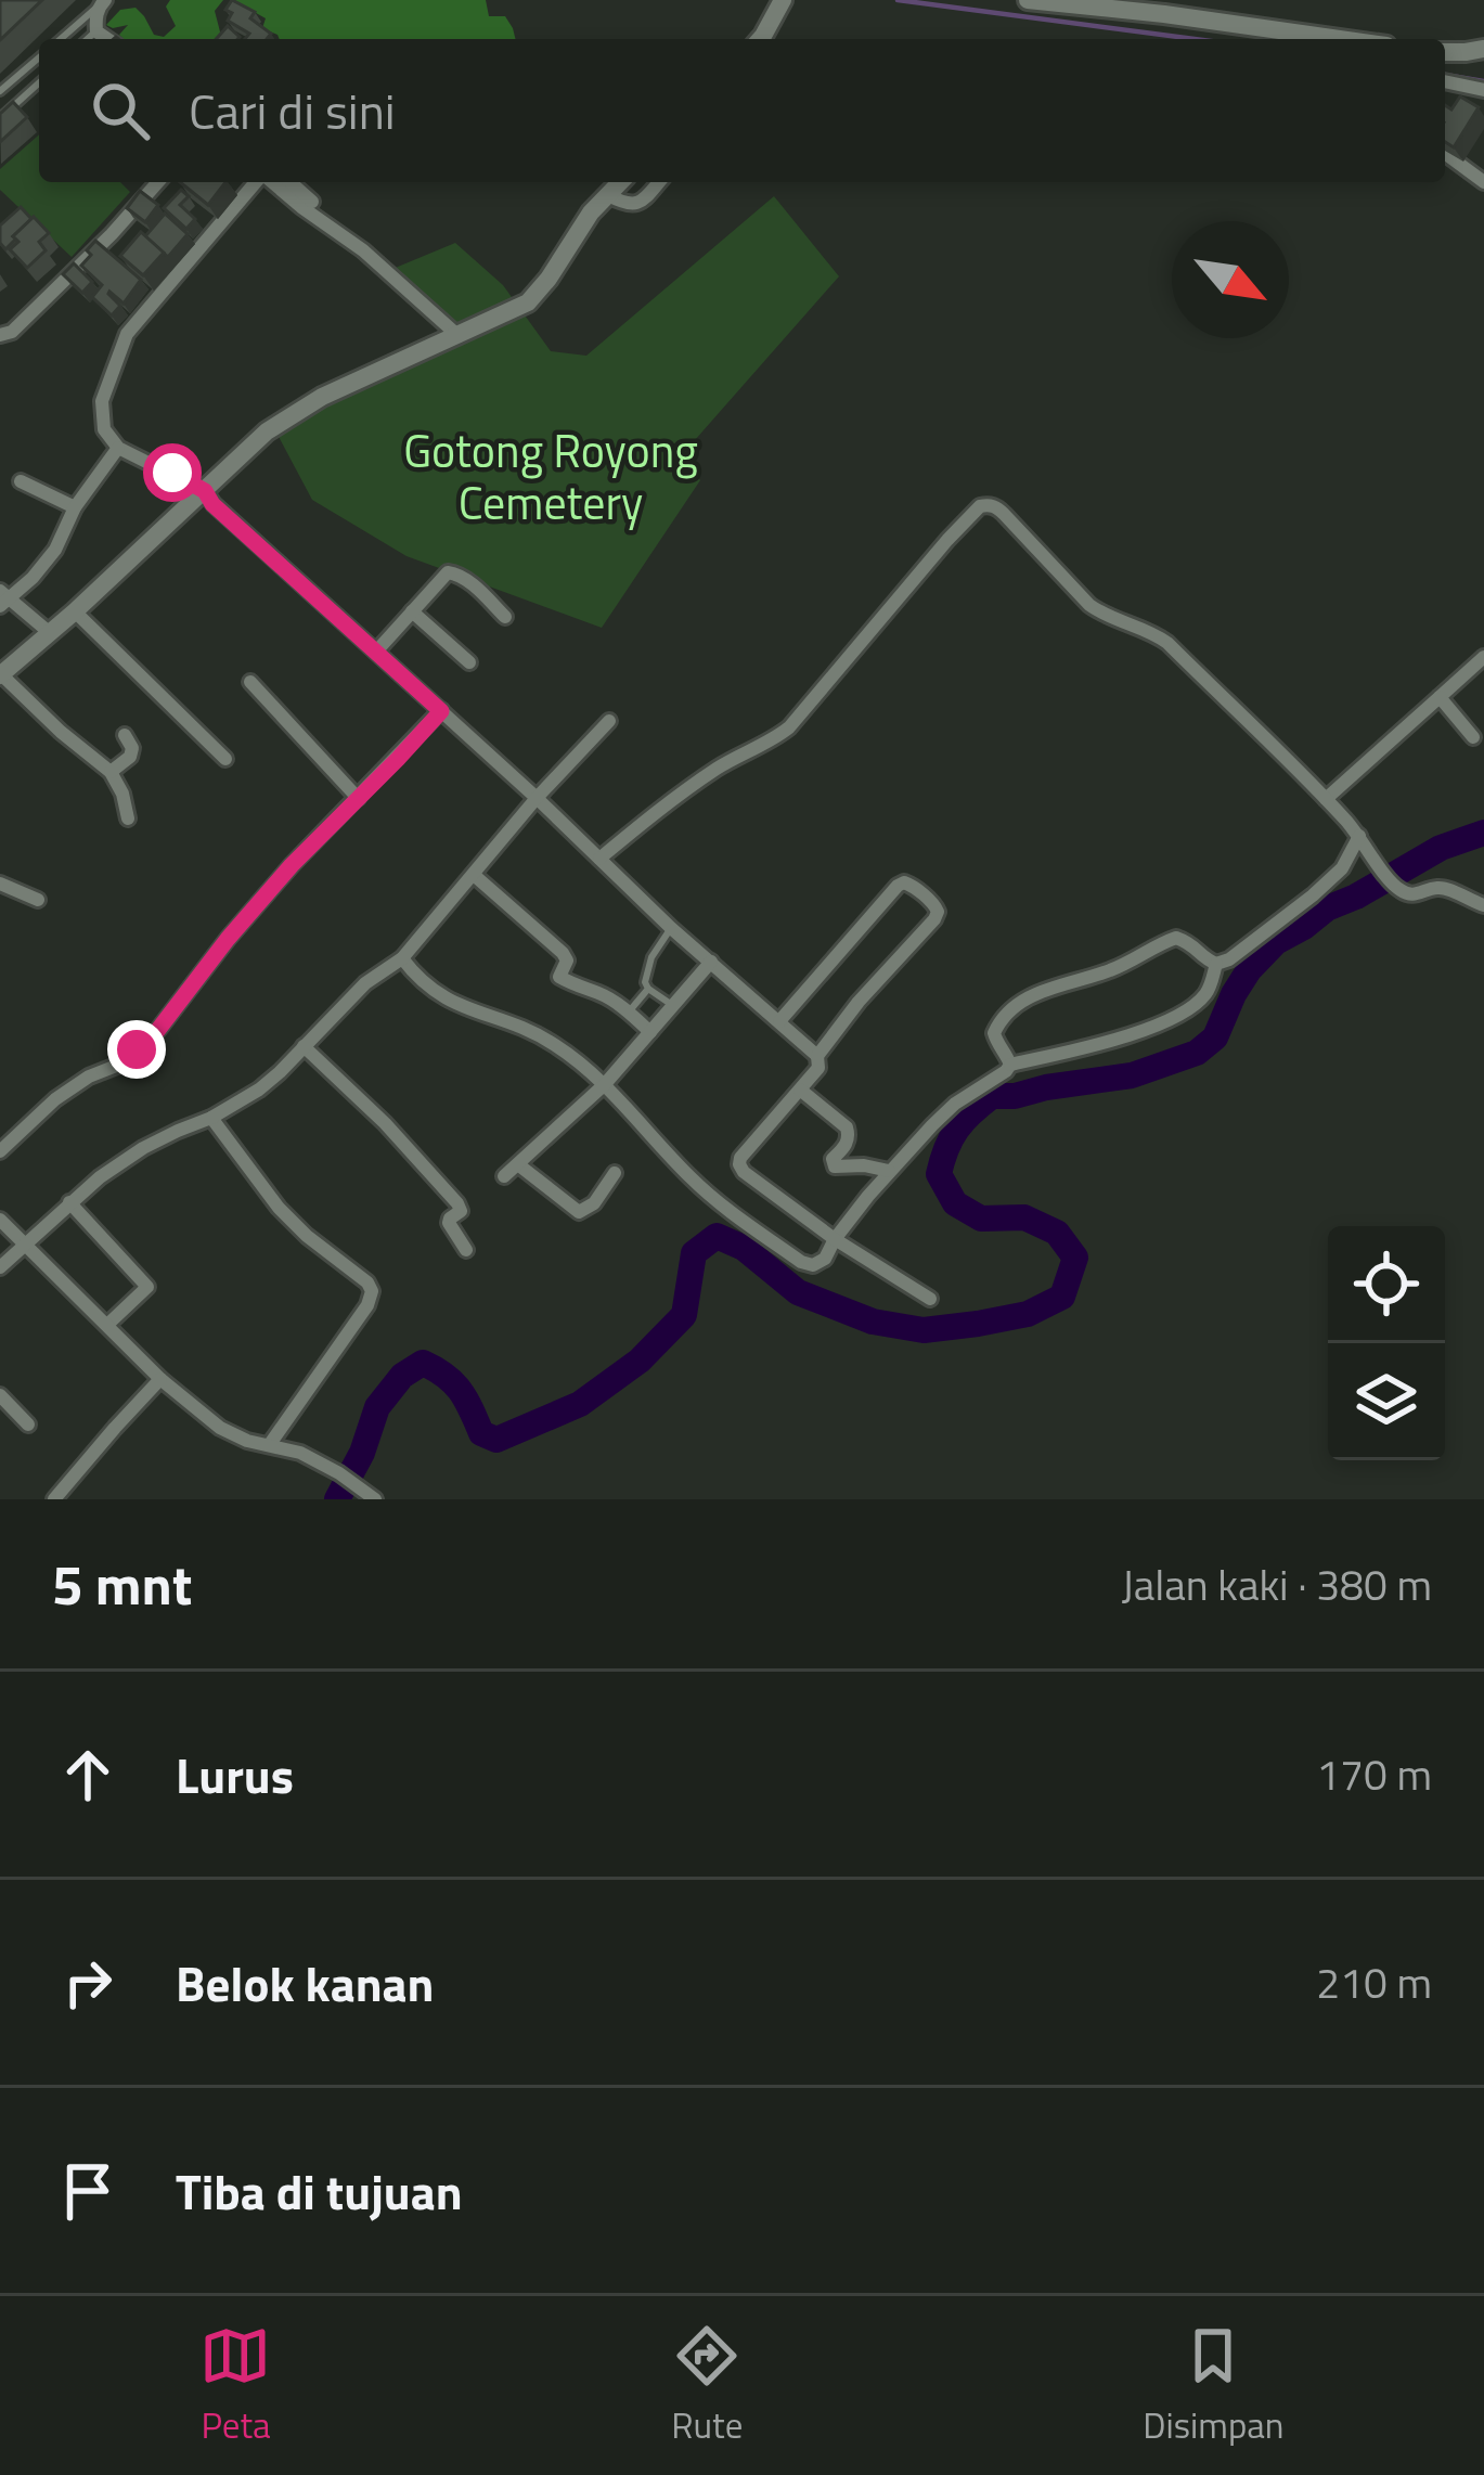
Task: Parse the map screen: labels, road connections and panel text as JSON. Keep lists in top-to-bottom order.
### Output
{
  "parks": ["Gotong Royong Cemetery"],
  "north": "bottom right",
  "page": {
    "search": "Cari di sini",
    "heading": ["5 mnt", "Jalan kaki · 380 m"],
    "list": [
      ["Lurus", "170 m"],
      ["Belok kanan", "210 m"],
      "Tiba di tujuan"
    ],
    "nav": ["Peta", "Rute", "Disimpan"]
  }
}
